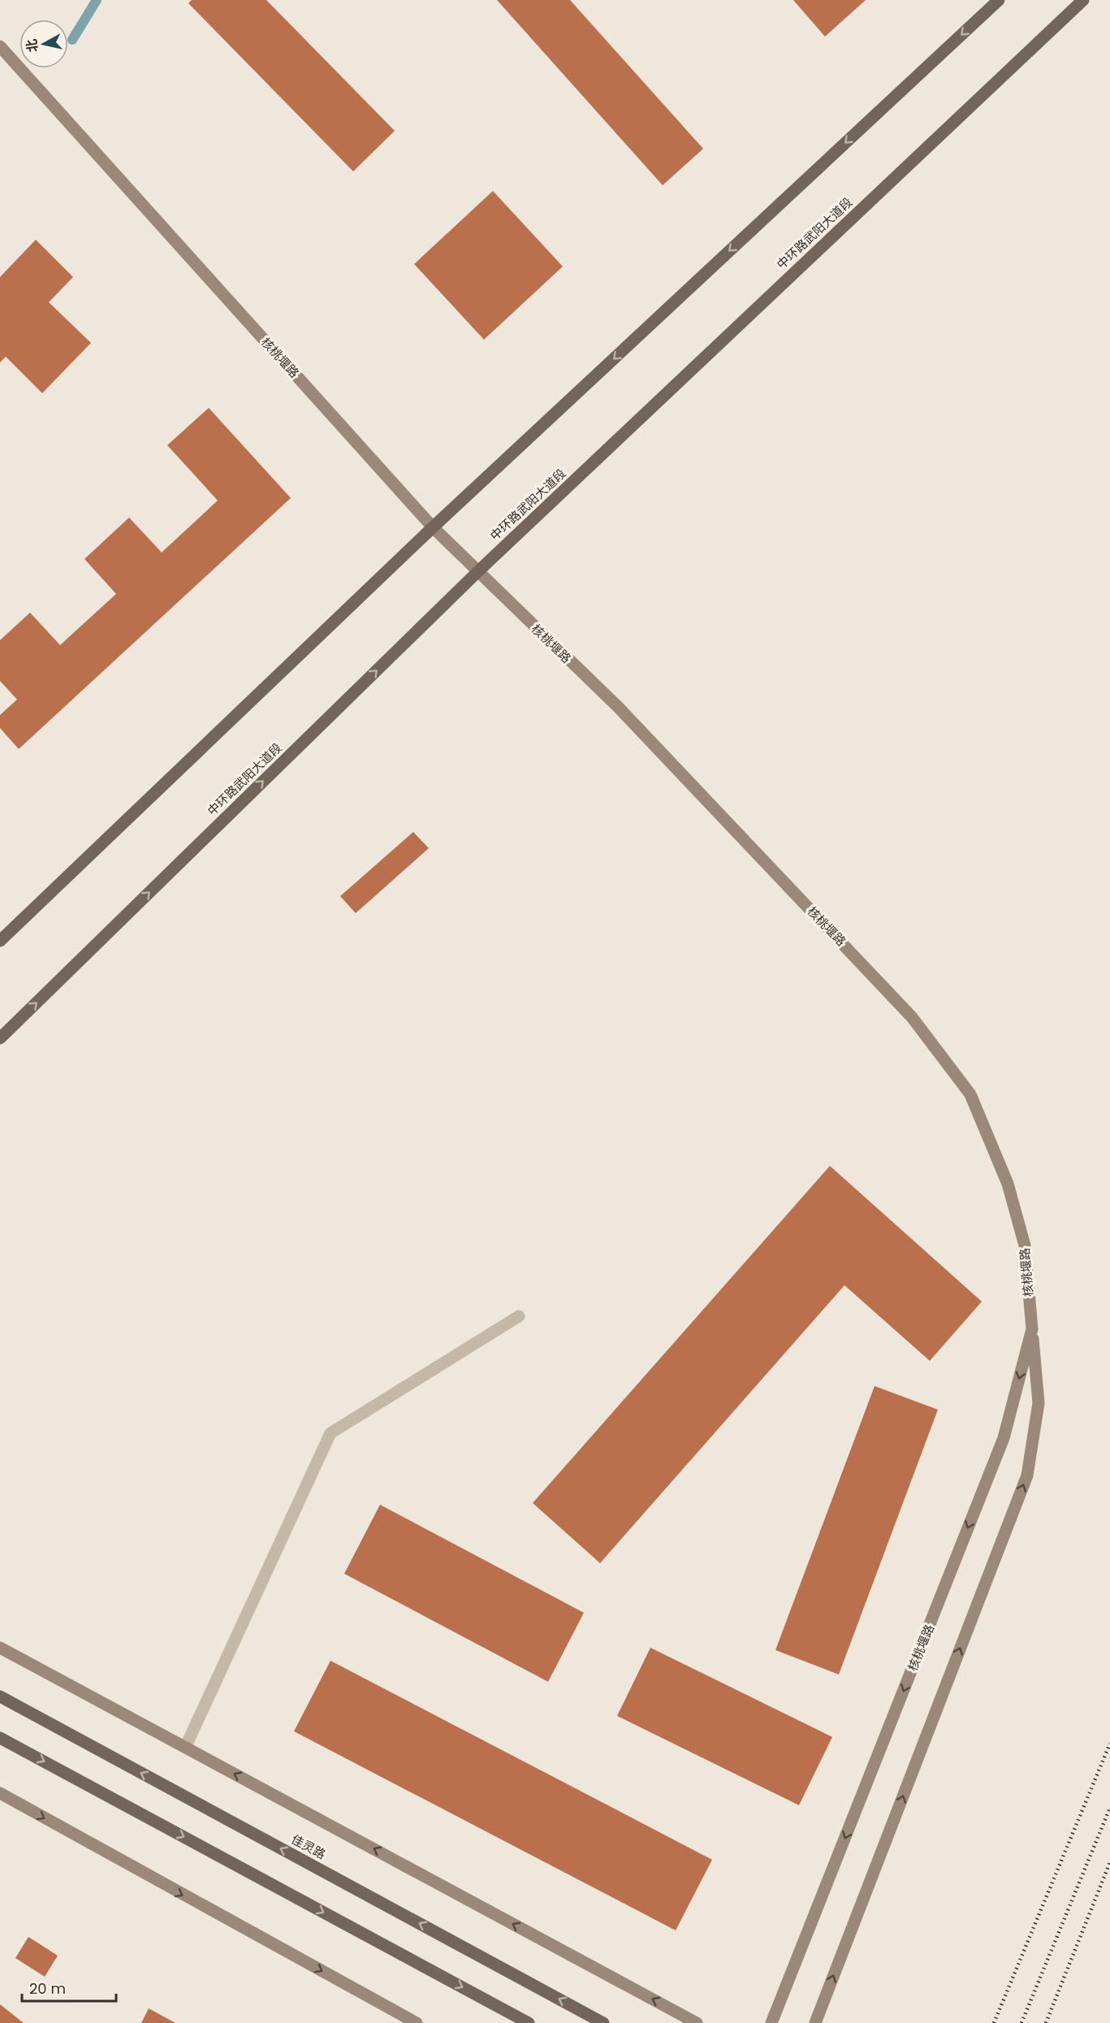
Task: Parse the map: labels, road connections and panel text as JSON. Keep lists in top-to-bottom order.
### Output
{
  "streets": {
    "main road": ["中环路武阳大道段", "佳灵路"],
    "street": ["核桃堰路"]
  },
  "crossings": [
    ["中环路武阳大道段", "核桃堰路"]
  ],
  "scale_bar": "20 m",
  "north": "left"
}
